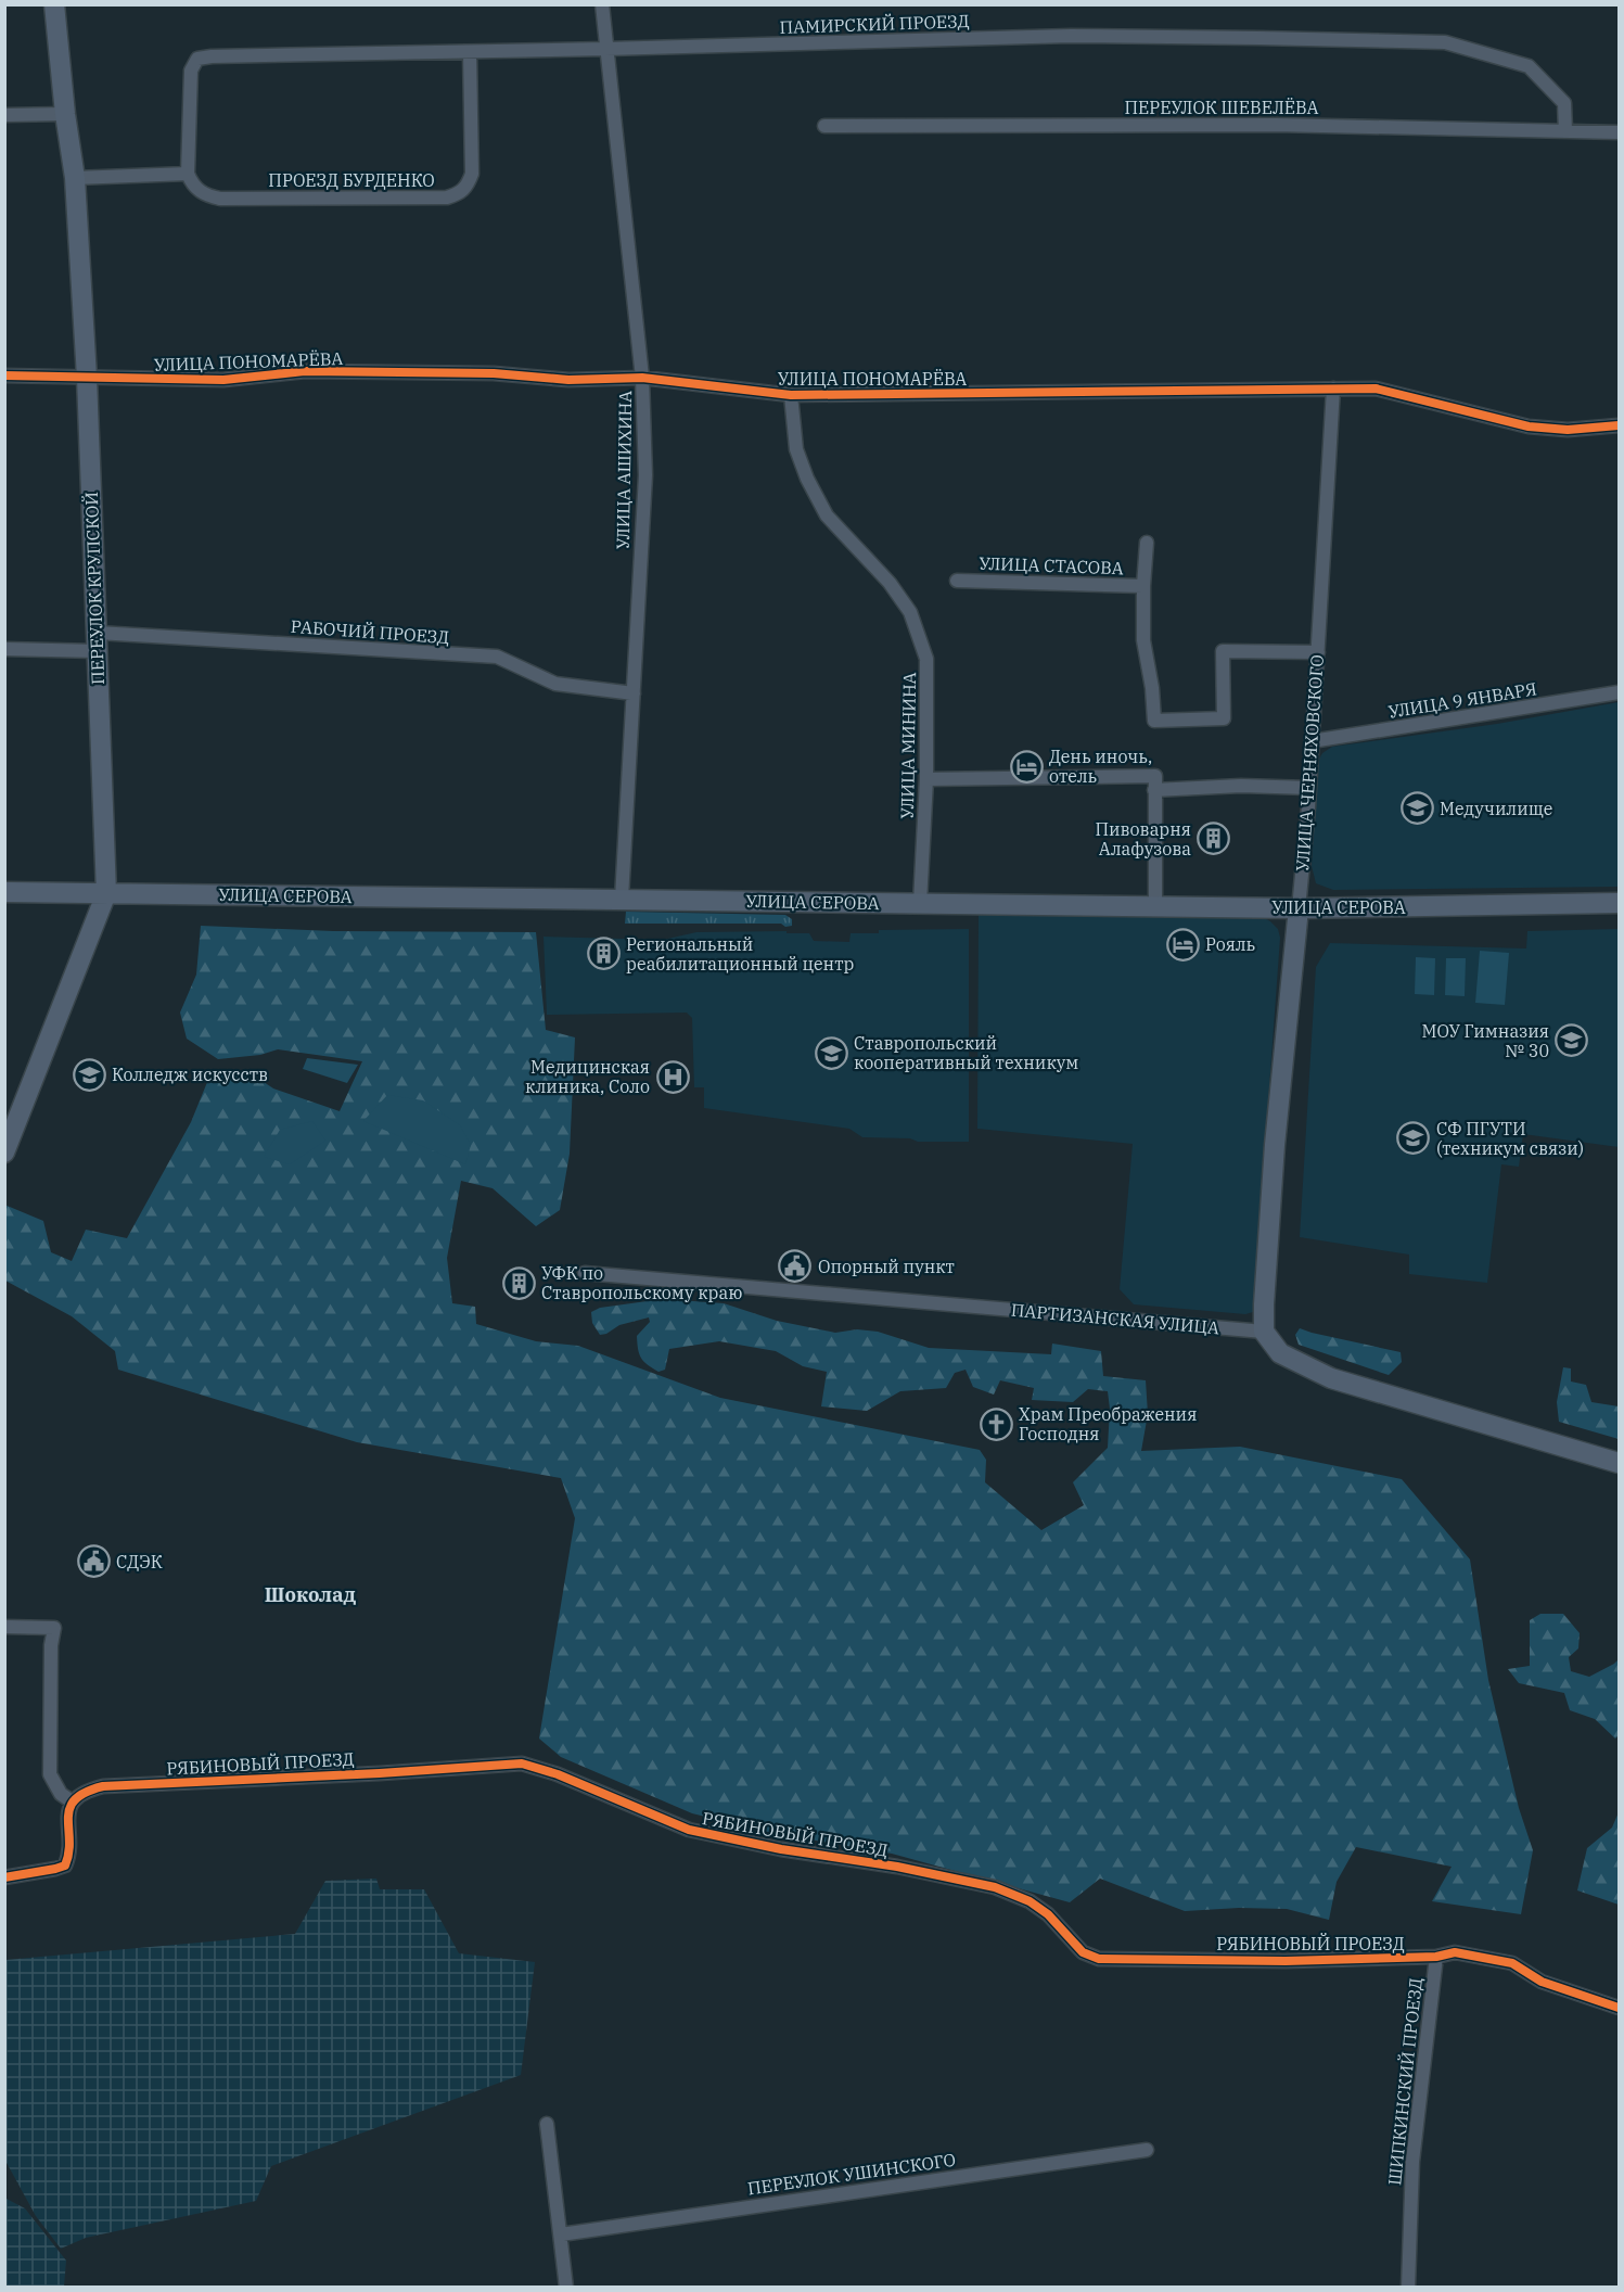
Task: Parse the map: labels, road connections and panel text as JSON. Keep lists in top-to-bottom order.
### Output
{
  "streets": {
    "main road": ["ПЕРЕУЛОК КРУПСКОЙ", "УЛИЦА ЧЕРНЯХОВСКОГО", "УЛИЦА СЕРОВА"],
    "street": [
      "ПАМИРСКИЙ ПРОЕЗД",
      "ПЕРЕУЛОК ШЕВЕЛЁВА",
      "ПРОЕЗД БУРДЕНКО",
      "УЛИЦА ПОНОМАРЁВА",
      "УЛИЦА АШИХИНА",
      "УЛИЦА СТАСОВА",
      "РАБОЧИЙ ПРОЕЗД",
      "УЛИЦА 9 ЯНВАРЯ",
      "УЛИЦА МИНИНА",
      "ПАРТИЗАНСКАЯ УЛИЦА",
      "РЯБИНОВЫЙ ПРОЕЗД",
      "ШИПКИНСКИЙ ПРОЕЗД",
      "ПЕРЕУЛОК УШИНСКОГО"
    ]
  },
  "crossings": [
    ["ПАМИРСКИЙ ПРОЕЗД", "ПЕРЕУЛОК ШЕВЕЛЁВА"],
    ["ПАМИРСКИЙ ПРОЕЗД", "УЛИЦА АШИХИНА"],
    ["УЛИЦА ПОНОМАРЁВА", "УЛИЦА АШИХИНА"],
    ["УЛИЦА ПОНОМАРЁВА", "ПЕРЕУЛОК КРУПСКОЙ"],
    ["УЛИЦА ПОНОМАРЁВА", "УЛИЦА МИНИНА"],
    ["УЛИЦА ПОНОМАРЁВА", "УЛИЦА ЧЕРНЯХОВСКОГО"],
    ["УЛИЦА АШИХИНА", "РАБОЧИЙ ПРОЕЗД"],
    ["УЛИЦА АШИХИНА", "УЛИЦА СЕРОВА"],
    ["УЛИЦА СТАСОВА", "УЛИЦА ЧЕРНЯХОВСКОГО"],
    ["ПЕРЕУЛОК КРУПСКОЙ", "РАБОЧИЙ ПРОЕЗД"],
    ["ПЕРЕУЛОК КРУПСКОЙ", "УЛИЦА СЕРОВА"],
    ["УЛИЦА 9 ЯНВАРЯ", "УЛИЦА ЧЕРНЯХОВСКОГО"],
    ["УЛИЦА МИНИНА", "УЛИЦА СЕРОВА"],
    ["УЛИЦА ЧЕРНЯХОВСКОГО", "УЛИЦА СЕРОВА"],
    ["УЛИЦА ЧЕРНЯХОВСКОГО", "ПАРТИЗАНСКАЯ УЛИЦА"],
    ["РЯБИНОВЫЙ ПРОЕЗД", "ШИПКИНСКИЙ ПРОЕЗД"]
  ],
  "districts": ["Шоколад"],
  "places": {
    "hotel": ["День иночь, отель", "Рояль"],
    "school or university": [
      "Медучилище",
      "МОУ Гимназия № 30",
      "Ставропольский кооперативный техникум",
      "Колледж искусств",
      "СФ ПГУТИ (техникум связи)"
    ],
    "building": ["Пивоварня Алафузова", "Региональный реабилитационный центр", "УФК по Ставропольскому краю"],
    "hospital": ["Медицинская клиника, Соло"],
    "public building": ["Опорный пункт", "СДЭК"],
    "church": ["Храм Преображения Господня"]
  }
}
